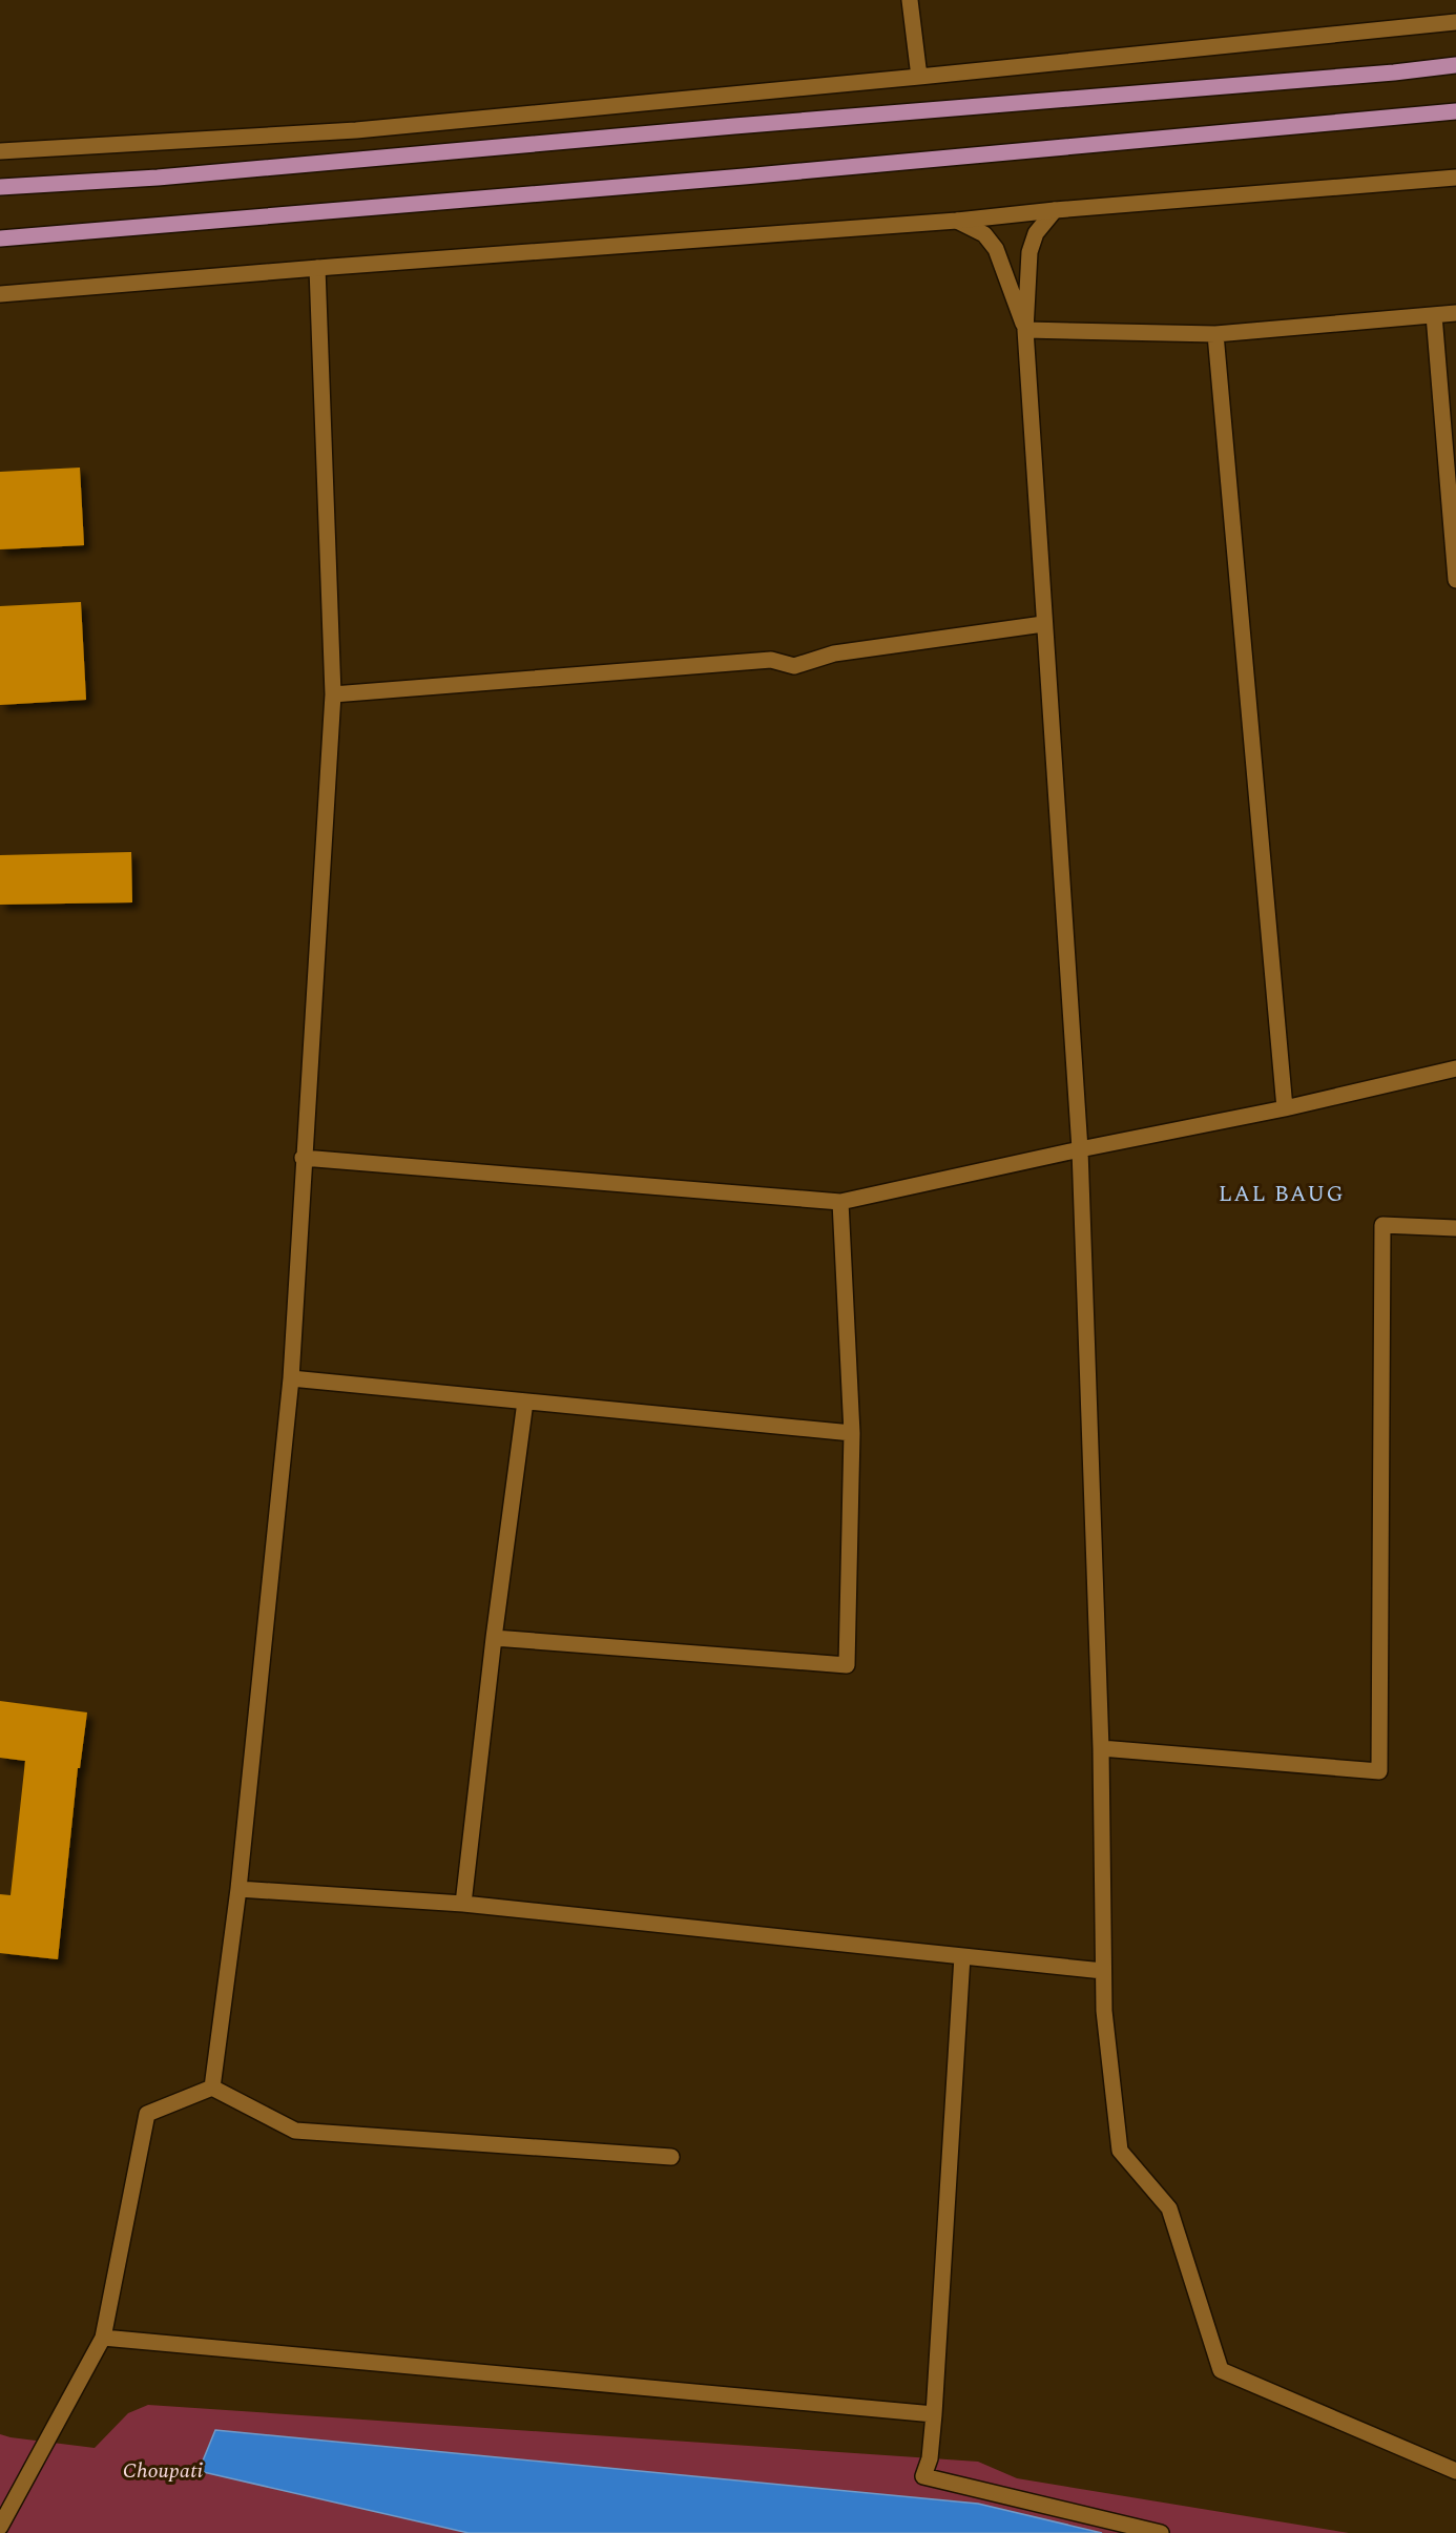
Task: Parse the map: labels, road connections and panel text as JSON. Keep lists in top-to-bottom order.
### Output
{
  "districts": ["LAL BAUG"],
  "parks": ["Choupati"]
}
